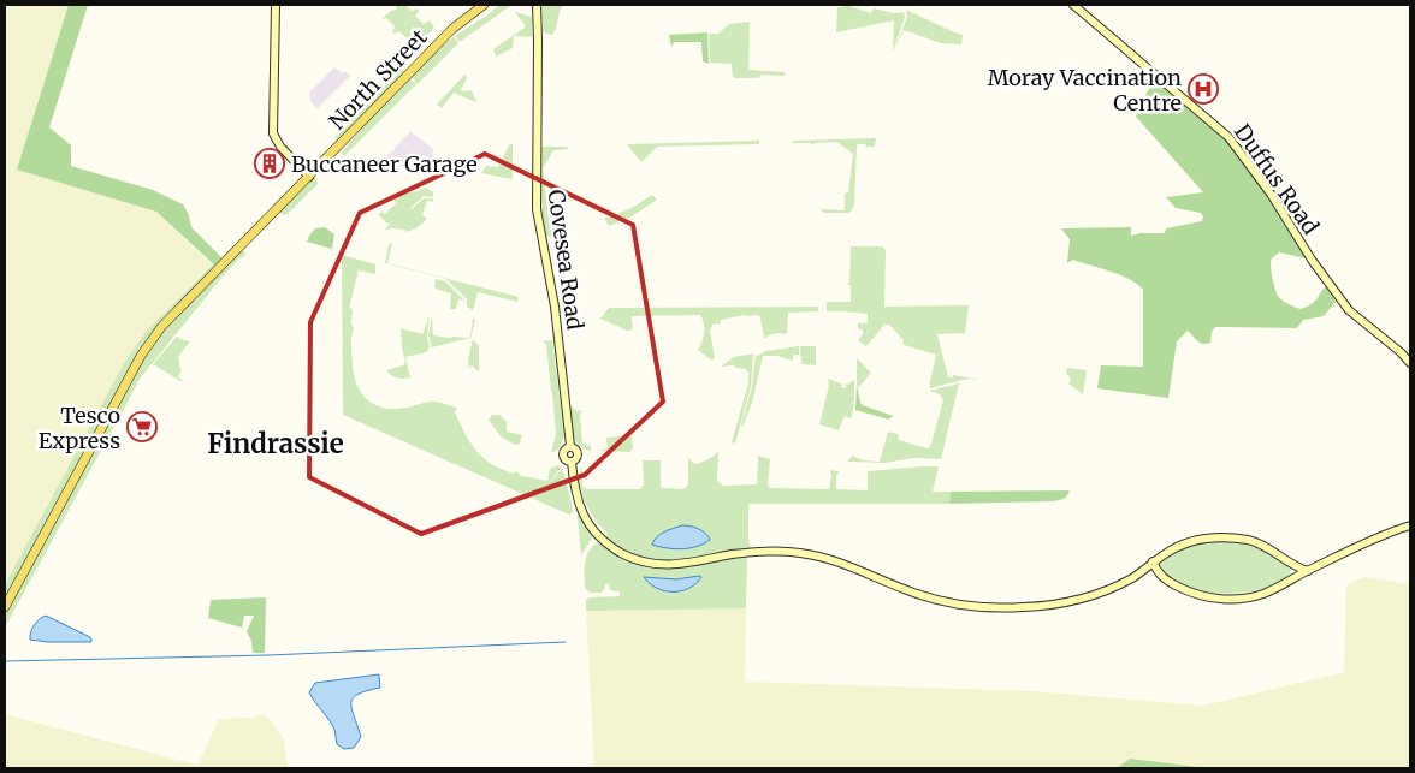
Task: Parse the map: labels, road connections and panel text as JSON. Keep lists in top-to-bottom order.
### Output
{
  "streets": {
    "main road": ["North Street"],
    "street": ["Duffus Road", "Covesea Road"]
  },
  "districts": ["Findrassie"],
  "places": {
    "hospital": ["Moray Vaccination Centre"],
    "building": ["Buccaneer Garage"],
    "supermarket": ["Tesco Express"]
  }
}
